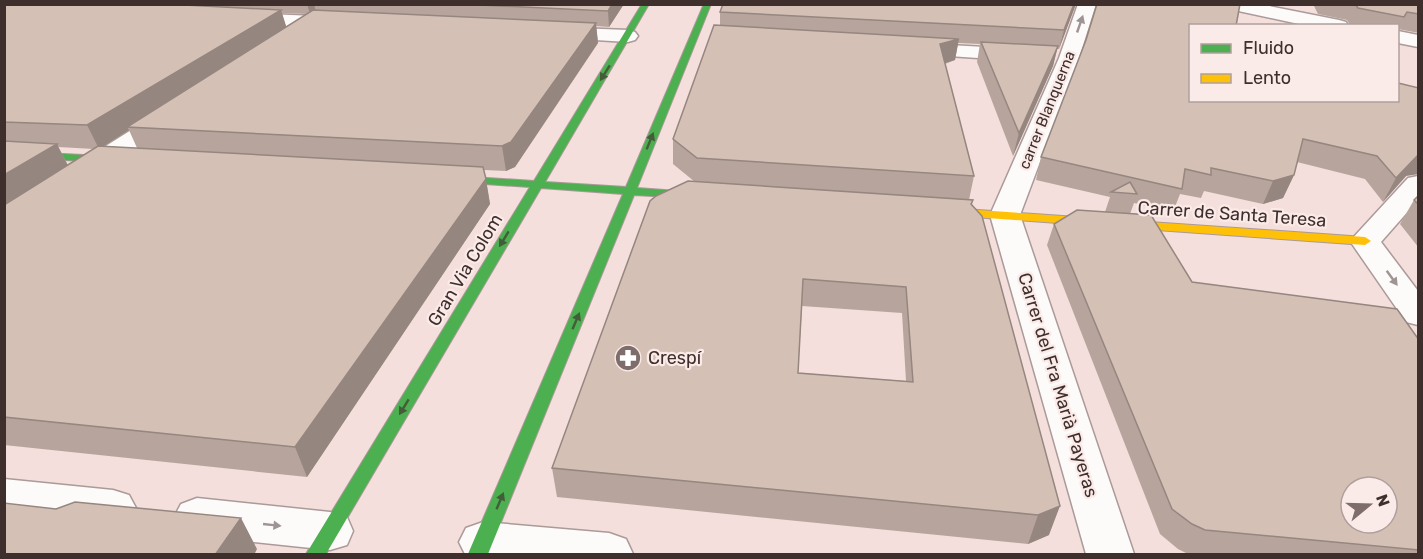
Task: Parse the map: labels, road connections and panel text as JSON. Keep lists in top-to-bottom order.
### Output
{
  "streets": {
    "main road": ["Carrer de Santa Teresa", "Gran Via Colom"],
    "street": ["carrer Blanquerna", "Carrer del Fra Marià Payeras"]
  },
  "crossings": [
    ["carrer Blanquerna", "Carrer de Santa Teresa"],
    ["carrer Blanquerna", "Carrer del Fra Marià Payeras"],
    ["Carrer de Santa Teresa", "Carrer del Fra Marià Payeras"]
  ],
  "places": {
    "pharmacy": ["Crespí"]
  },
  "legend": ["Fluido", "Lento"],
  "north": "right"
}
